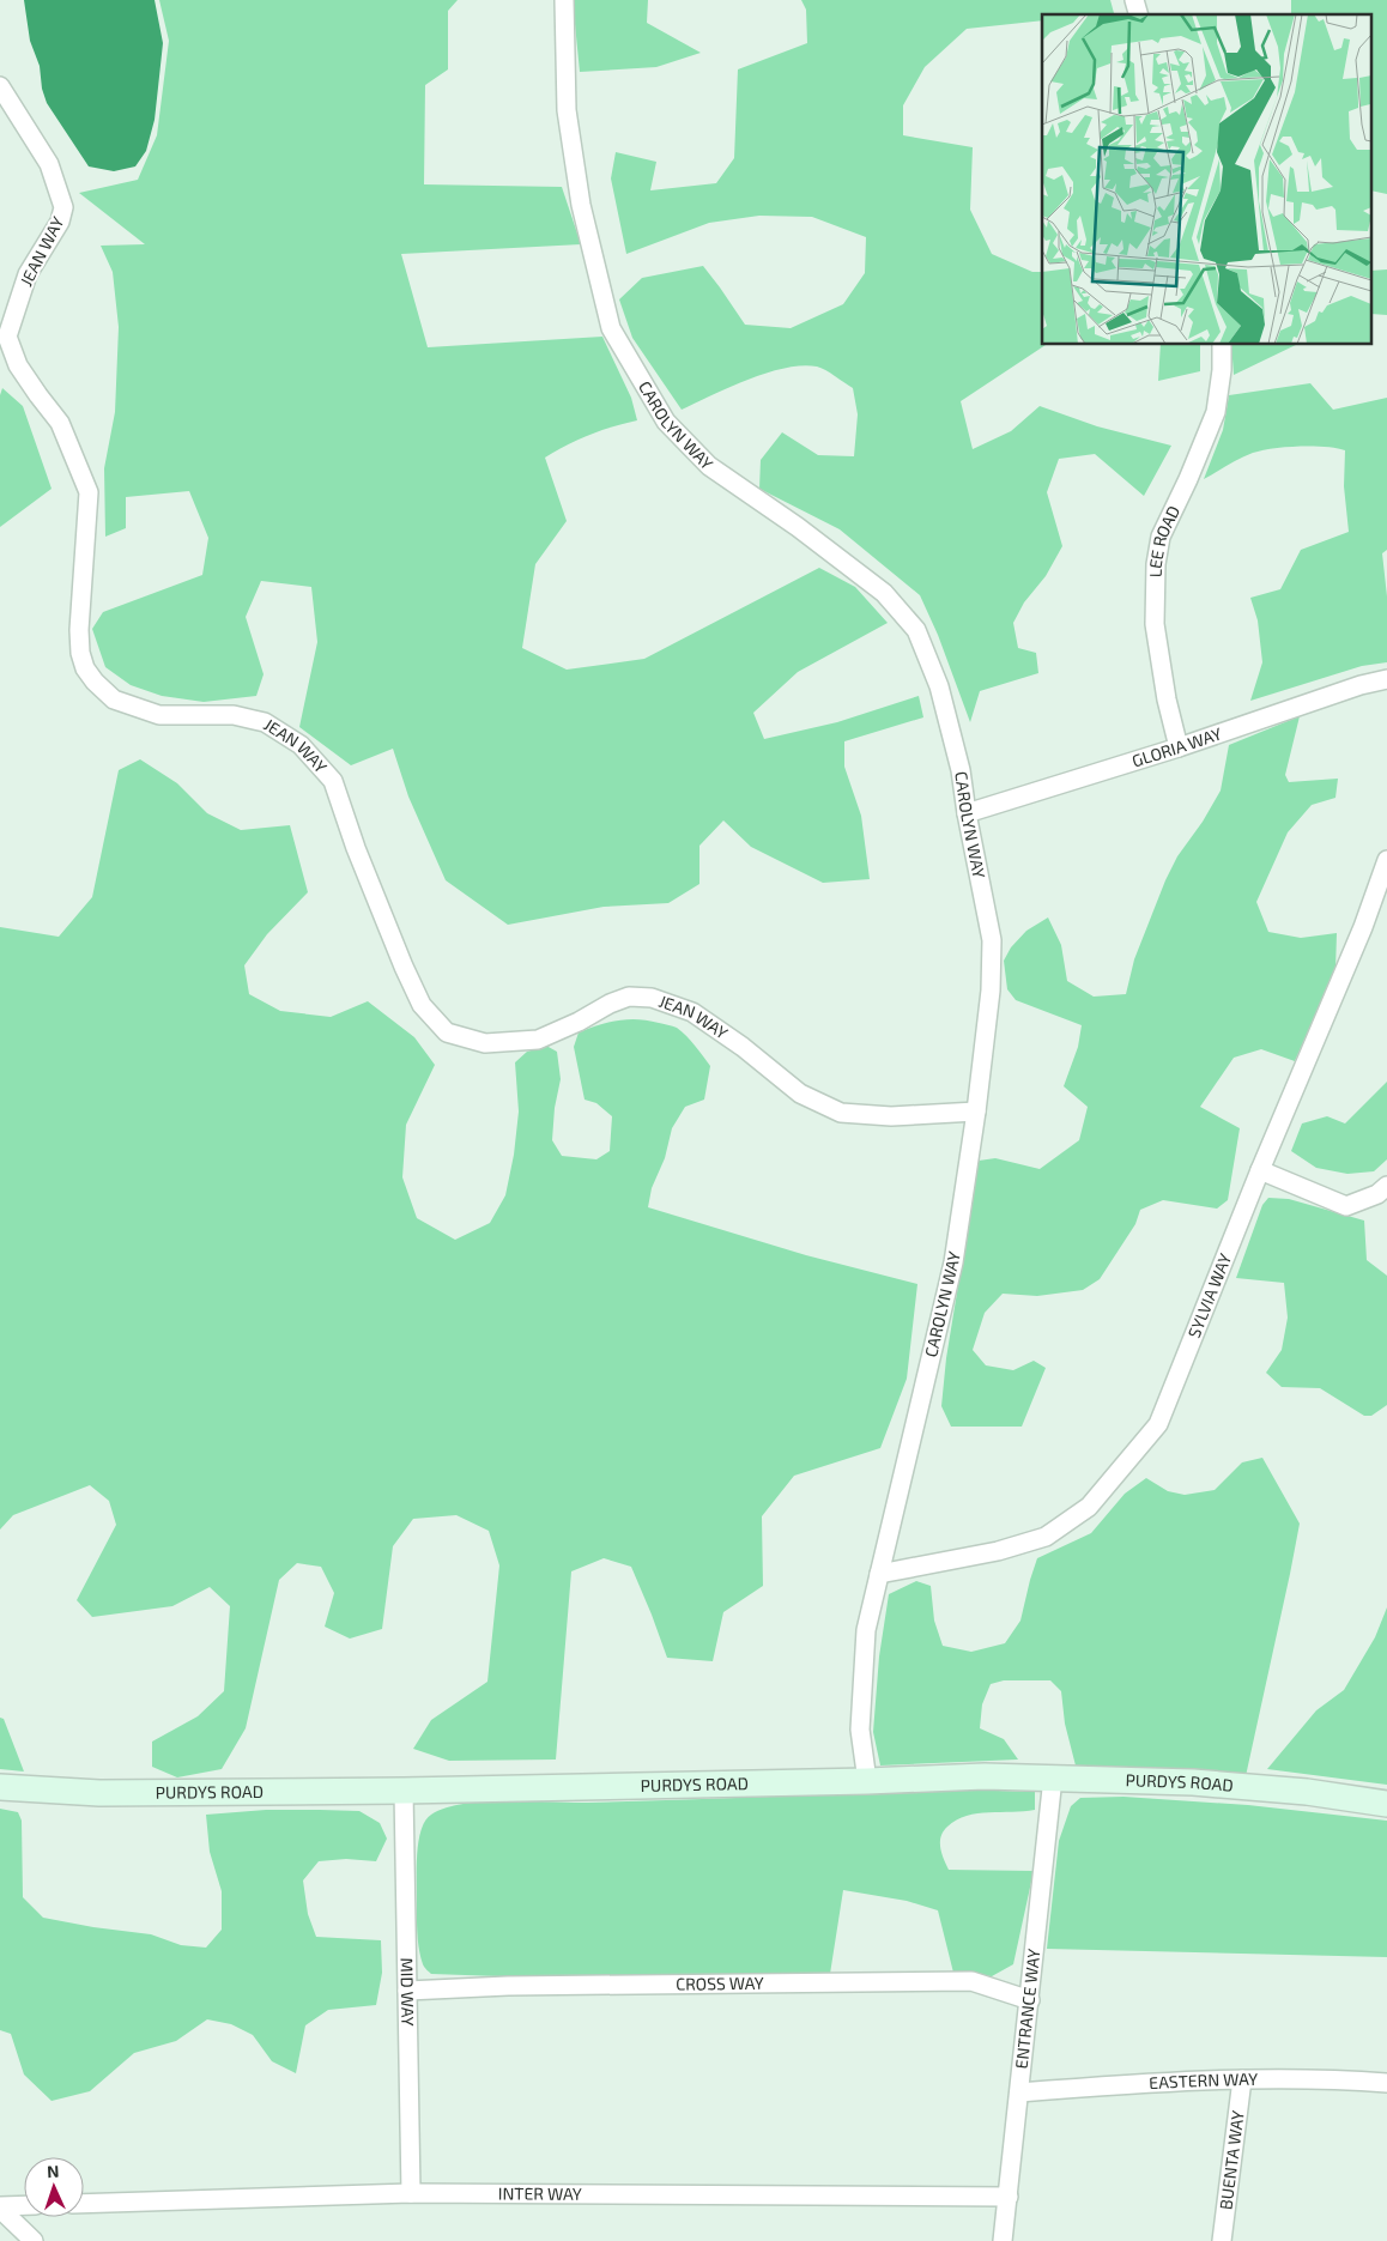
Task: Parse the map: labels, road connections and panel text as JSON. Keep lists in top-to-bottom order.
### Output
{
  "streets": {
    "main road": ["PURDYS ROAD"],
    "street": [
      "JEAN WAY",
      "CAROLYN WAY",
      "LEE ROAD",
      "GLORIA WAY",
      "SYLVIA WAY",
      "CROSS WAY",
      "MID WAY",
      "ENTRANCE WAY",
      "EASTERN WAY",
      "BUENTA WAY",
      "INTER WAY"
    ]
  },
  "crossings": [
    ["JEAN WAY", "CAROLYN WAY"],
    ["CAROLYN WAY", "GLORIA WAY"],
    ["CAROLYN WAY", "SYLVIA WAY"],
    ["CAROLYN WAY", "PURDYS ROAD"],
    ["LEE ROAD", "GLORIA WAY"],
    ["PURDYS ROAD", "MID WAY"],
    ["PURDYS ROAD", "ENTRANCE WAY"],
    ["CROSS WAY", "MID WAY"],
    ["CROSS WAY", "ENTRANCE WAY"],
    ["MID WAY", "INTER WAY"],
    ["ENTRANCE WAY", "EASTERN WAY"],
    ["ENTRANCE WAY", "INTER WAY"],
    ["EASTERN WAY", "BUENTA WAY"]
  ],
  "north": "top"
}
